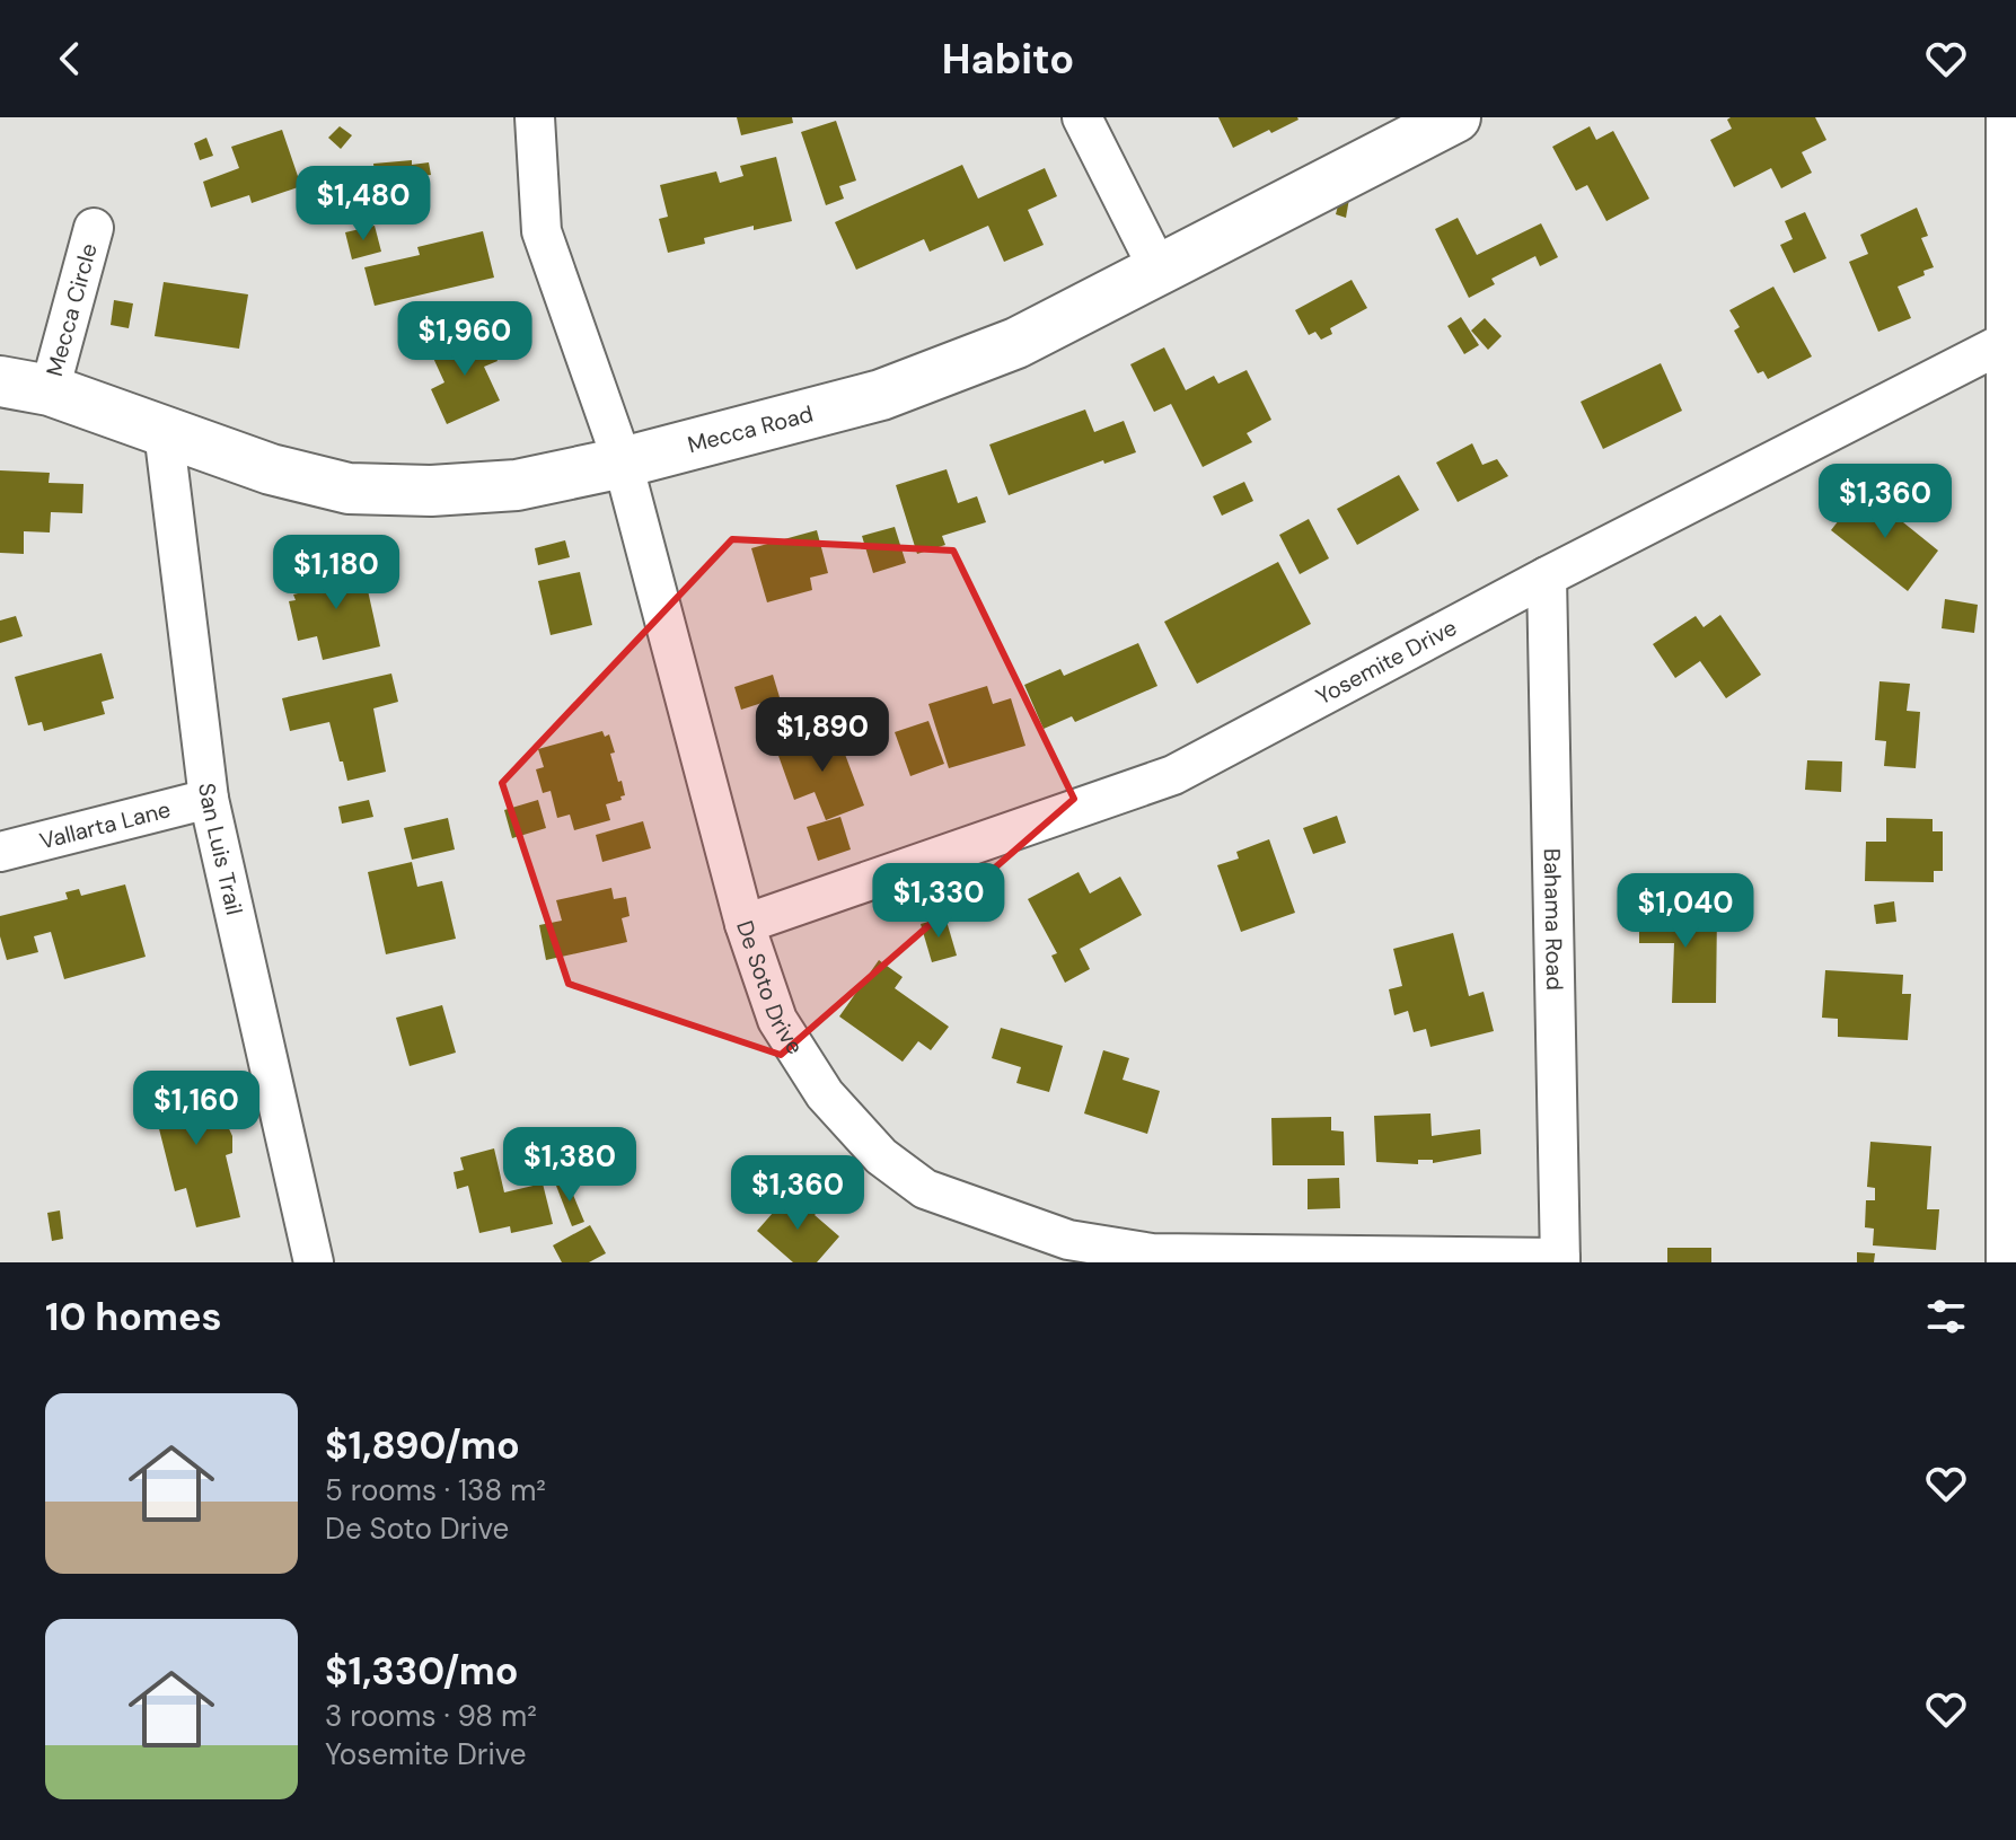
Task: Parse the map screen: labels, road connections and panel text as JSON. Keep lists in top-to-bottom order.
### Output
{
  "streets": {
    "street": [
      "Mecca Circle",
      "Mecca Road",
      "Yosemite Drive",
      "Vallarta Lane",
      "San Luis Trail",
      "Bahama Road",
      "De Soto Drive"
    ]
  },
  "crossings": [
    ["Mecca Circle", "Mecca Road"],
    ["Mecca Road", "San Luis Trail"],
    ["Mecca Road", "De Soto Drive"],
    ["Yosemite Drive", "Bahama Road"],
    ["Yosemite Drive", "De Soto Drive"],
    ["Vallarta Lane", "San Luis Trail"],
    ["Bahama Road", "De Soto Drive"]
  ],
  "page": {
    "header": "Habito",
    "price": [
      "$1,480",
      "$1,960",
      "$1,360",
      "$1,180",
      "$1,890",
      "$1,330",
      "$1,040",
      "$1,160",
      "$1,380",
      "$1,360"
    ],
    "heading": "10 homes",
    "list": [
      {
        "name": "$1,890/mo",
        "note": "5 rooms · 138 m² · De Soto Drive"
      },
      {
        "name": "$1,330/mo",
        "note": "3 rooms · 98 m² · Yosemite Drive"
      }
    ]
  }
}
